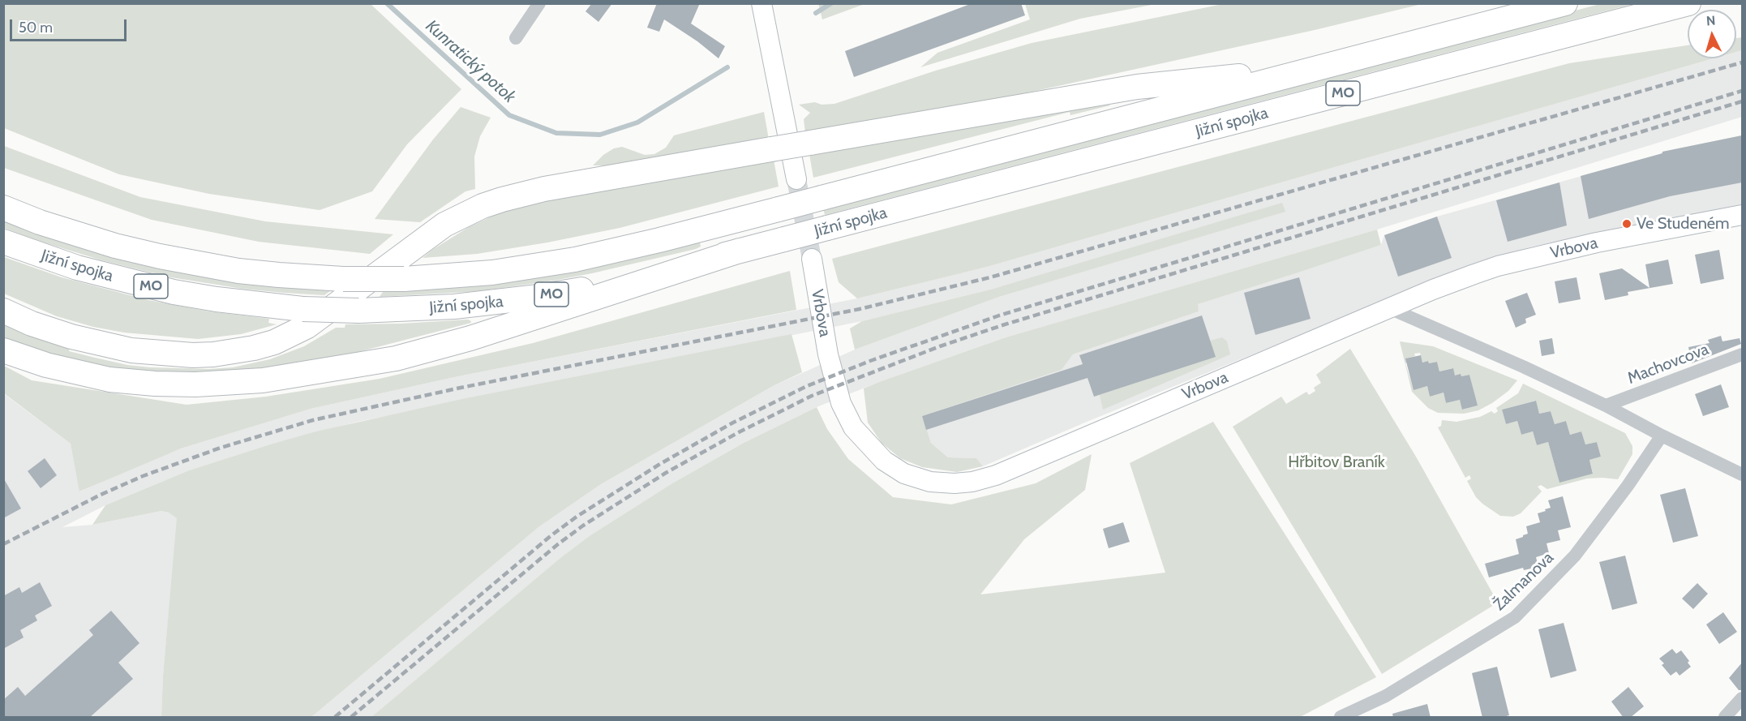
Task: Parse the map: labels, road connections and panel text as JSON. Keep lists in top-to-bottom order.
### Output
{
  "streets": {
    "highway": ["MO", "Jižní spojka"],
    "main road": ["Vrbova"],
    "street": ["Machovcova", "Žalmanova"]
  },
  "water": ["Kunratický potok"],
  "parks": ["Hřbitov Braník"],
  "places": ["Ve Studeném"],
  "scale_bar": "50 m",
  "north": "top"
}
